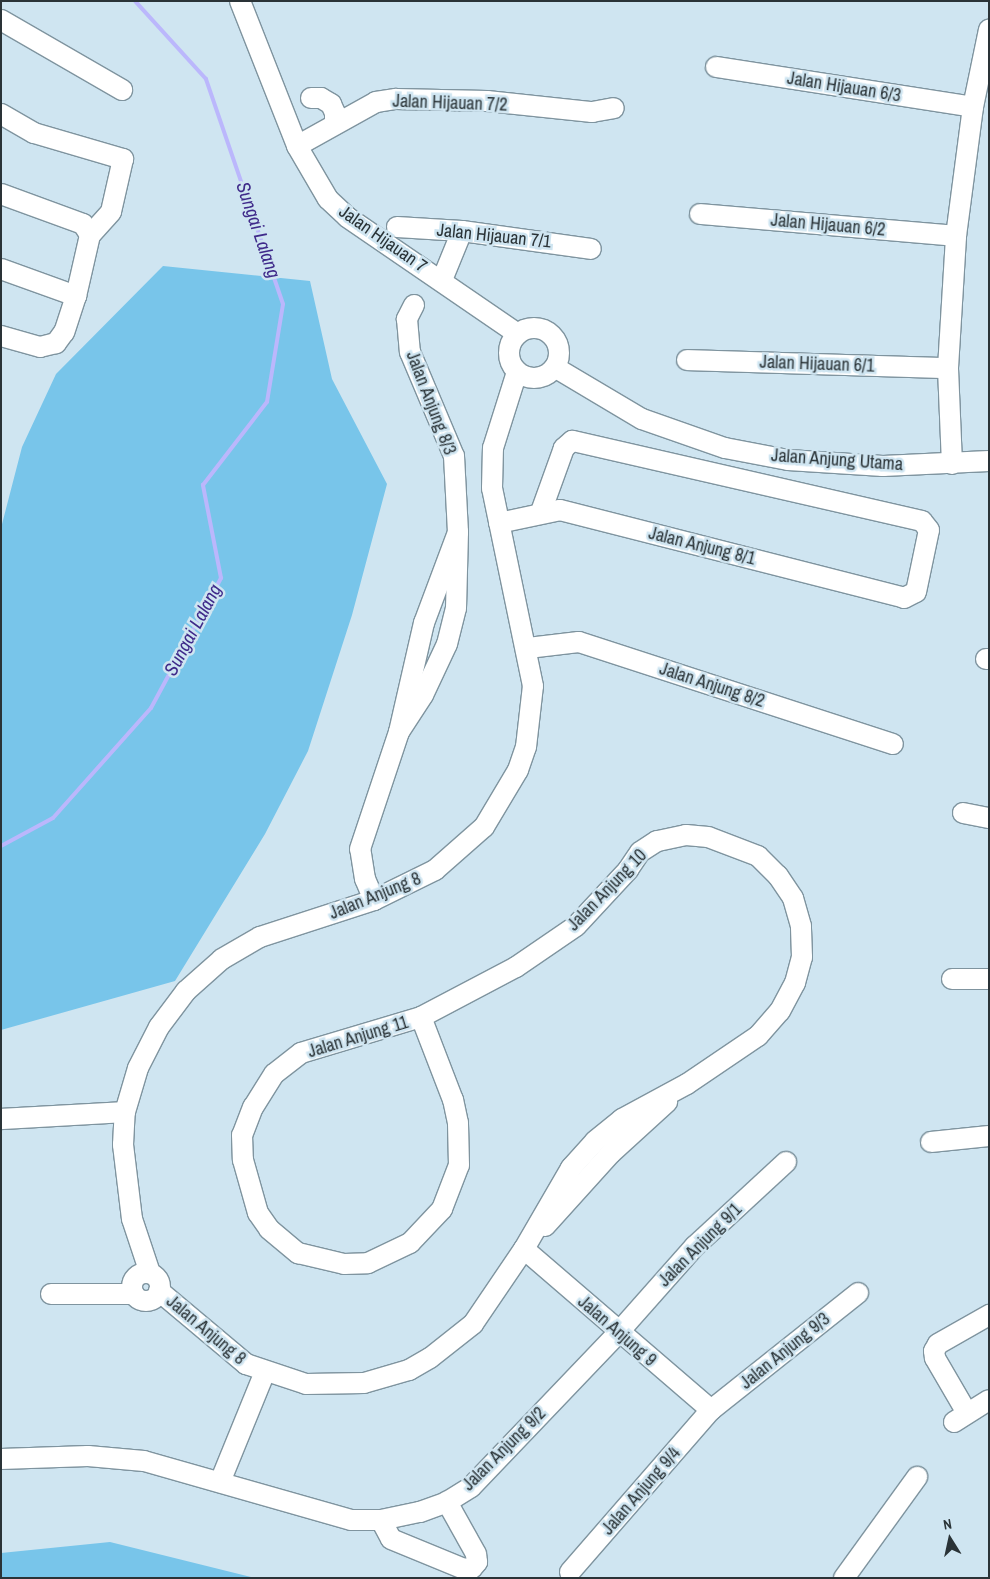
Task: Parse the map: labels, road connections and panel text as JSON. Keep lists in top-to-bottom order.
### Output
{
  "streets": {
    "street": [
      "Jalan Hijauan 6/3",
      "Jalan Hijauan 7/2",
      "Jalan Hijauan 6/2",
      "Jalan Hijauan 7/1",
      "Jalan Hijauan 7",
      "Jalan Hijauan 6/1",
      "Jalan Anjung 8/3",
      "Jalan Anjung Utama",
      "Jalan Anjung 8/1",
      "Jalan Anjung 8/2",
      "Jalan Anjung 10",
      "Jalan Anjung 8",
      "Jalan Anjung 11",
      "Jalan Anjung 9/1",
      "Jalan Anjung 9",
      "Jalan Anjung 9/3",
      "Jalan Anjung 9/2",
      "Jalan Anjung 9/4"
    ]
  },
  "crossings": [
    ["Jalan Hijauan 7/2", "Jalan Hijauan 7"],
    ["Jalan Hijauan 7", "Jalan Anjung Utama"],
    ["Jalan Hijauan 7", "Jalan Anjung 8"],
    ["Jalan Anjung 8/3", "Jalan Anjung 8"],
    ["Jalan Anjung Utama", "Jalan Anjung 8"],
    ["Jalan Anjung 8/1", "Jalan Anjung 8"],
    ["Jalan Anjung 8/2", "Jalan Anjung 8"],
    ["Jalan Anjung 10", "Jalan Anjung 8"],
    ["Jalan Anjung 10", "Jalan Anjung 11"],
    ["Jalan Anjung 10", "Jalan Anjung 9"],
    ["Jalan Anjung 8", "Jalan Anjung 9"],
    ["Jalan Anjung 9/1", "Jalan Anjung 9"],
    ["Jalan Anjung 9/1", "Jalan Anjung 9/2"],
    ["Jalan Anjung 9", "Jalan Anjung 9/3"],
    ["Jalan Anjung 9", "Jalan Anjung 9/2"],
    ["Jalan Anjung 9", "Jalan Anjung 9/4"],
    ["Jalan Anjung 9/3", "Jalan Anjung 9/4"]
  ],
  "water": ["Sungai Lalang"],
  "north": "top"
}
